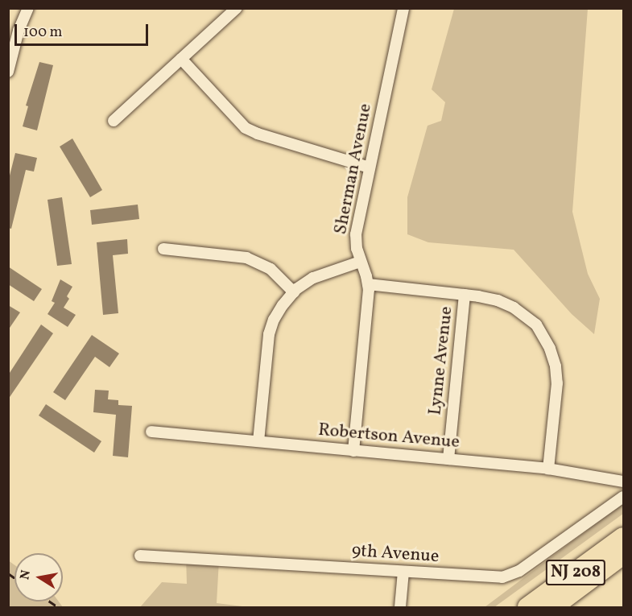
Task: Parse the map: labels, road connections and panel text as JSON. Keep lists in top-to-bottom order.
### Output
{
  "streets": {
    "highway": ["NJ 208"],
    "street": [
      "Sherman Avenue",
      "Lynne Avenue",
      "Robertson Avenue",
      "9th Avenue"
    ]
  },
  "crossings": [
    ["Sherman Avenue", "Robertson Avenue"],
    ["Lynne Avenue", "Robertson Avenue"]
  ],
  "scale_bar": "100 m",
  "north": "left"
}
